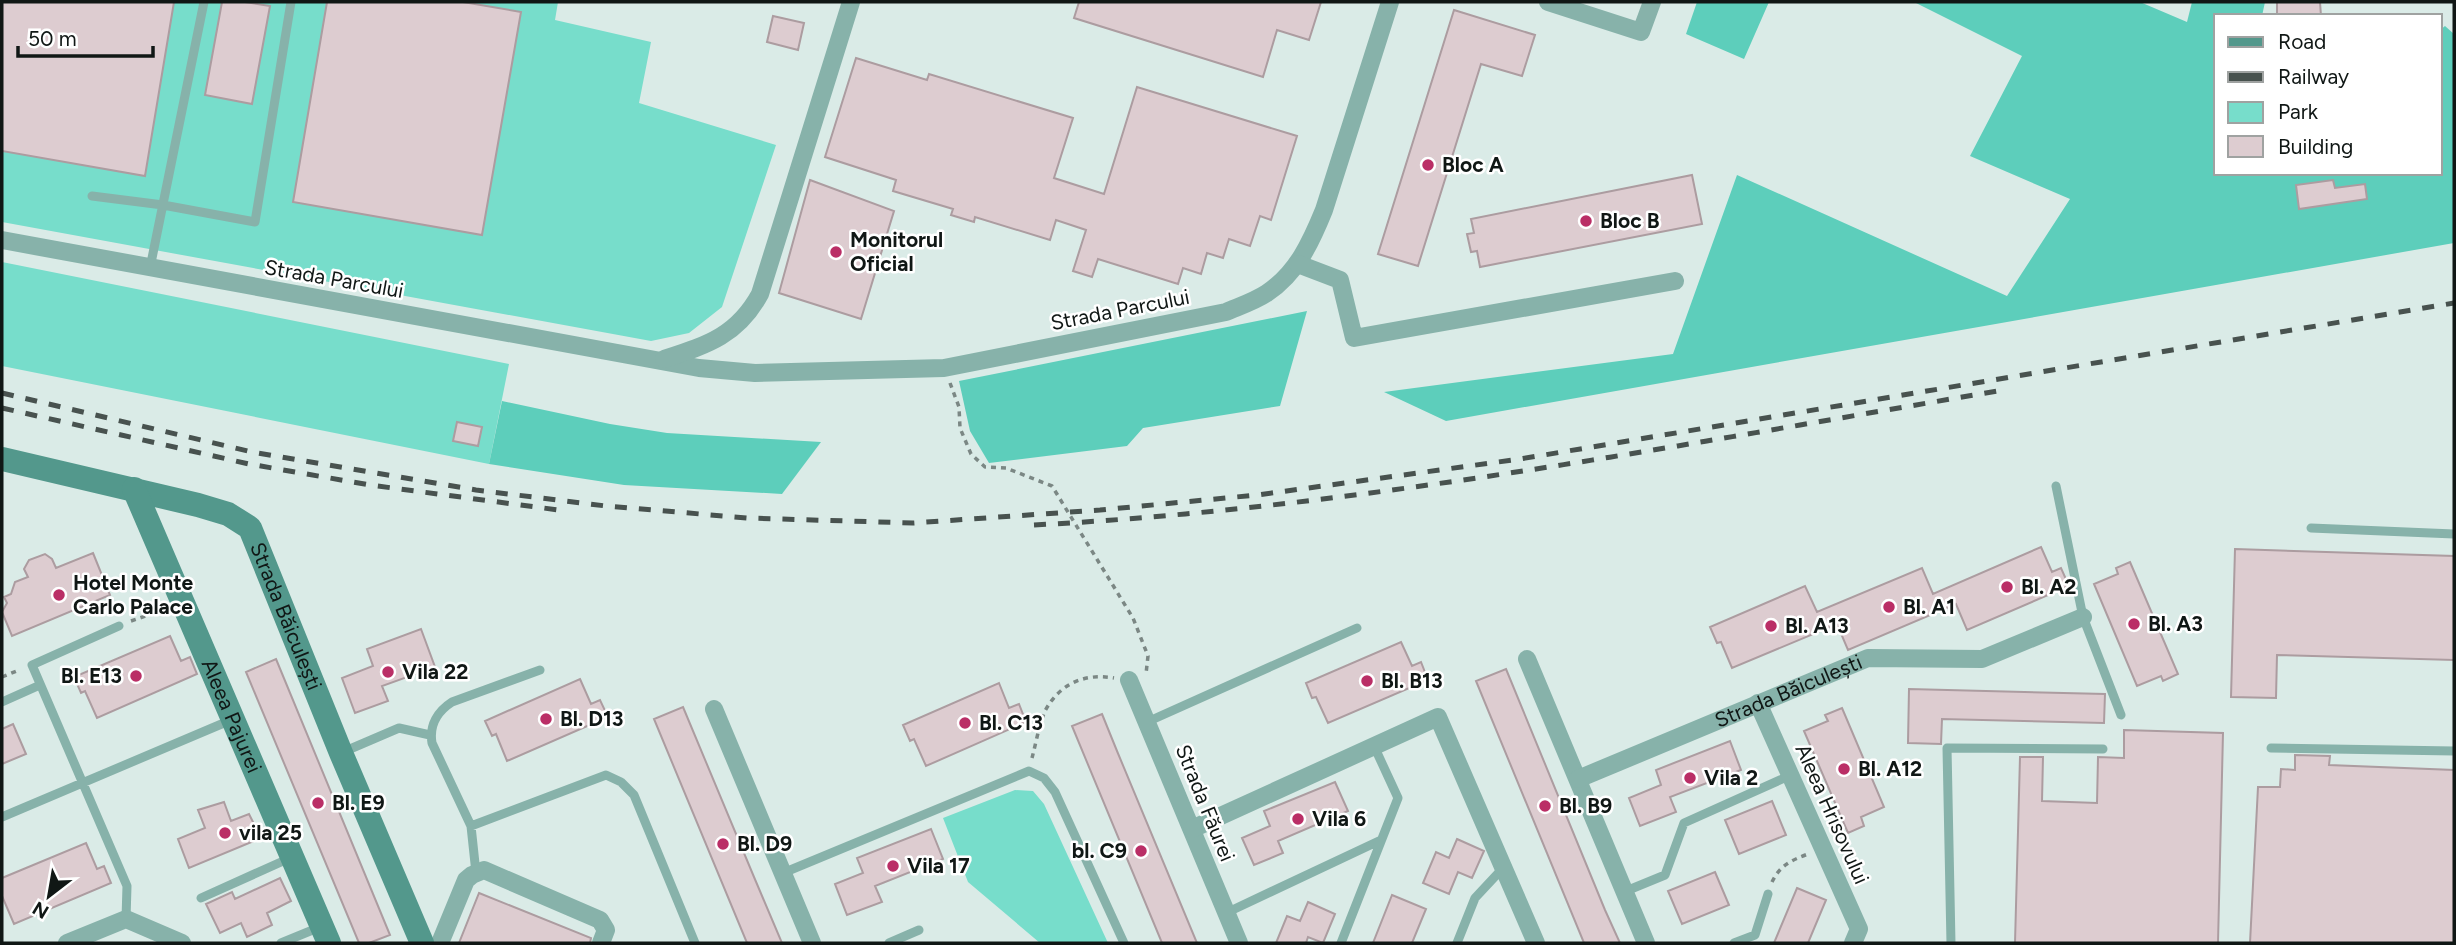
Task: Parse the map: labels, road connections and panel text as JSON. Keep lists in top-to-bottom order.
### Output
{
  "streets": {
    "street": [
      "Strada Parcului",
      "Strada Băiculești",
      "Aleea Pajurei",
      "Strada Făurei",
      "Aleea Hrisovului"
    ]
  },
  "crossings": [
    ["Strada Băiculești", "Aleea Pajurei"],
    ["Strada Băiculești", "Aleea Hrisovului"]
  ],
  "places": [
    "Bloc A",
    "Bloc B",
    "Monitorul Oficial",
    "Bl. A2",
    "Hotel Monte Carlo Palace",
    "Bl. A1",
    "Bl. A3",
    "Bl. A13",
    "Vila 22",
    "Bl. E13",
    "Bl. B13",
    "Bl. D13",
    "Bl. C13",
    "Bl. A12",
    "Vila 2",
    "Bl. E9",
    "Bl. B9",
    "Vila 6",
    "vila 25",
    "Bl. D9",
    "bl. C9",
    "Vila 17"
  ],
  "legend": [
    "Road",
    "Railway",
    "Park",
    "Building"
  ],
  "scale_bar": "50 m",
  "north": "bottom left"
}
